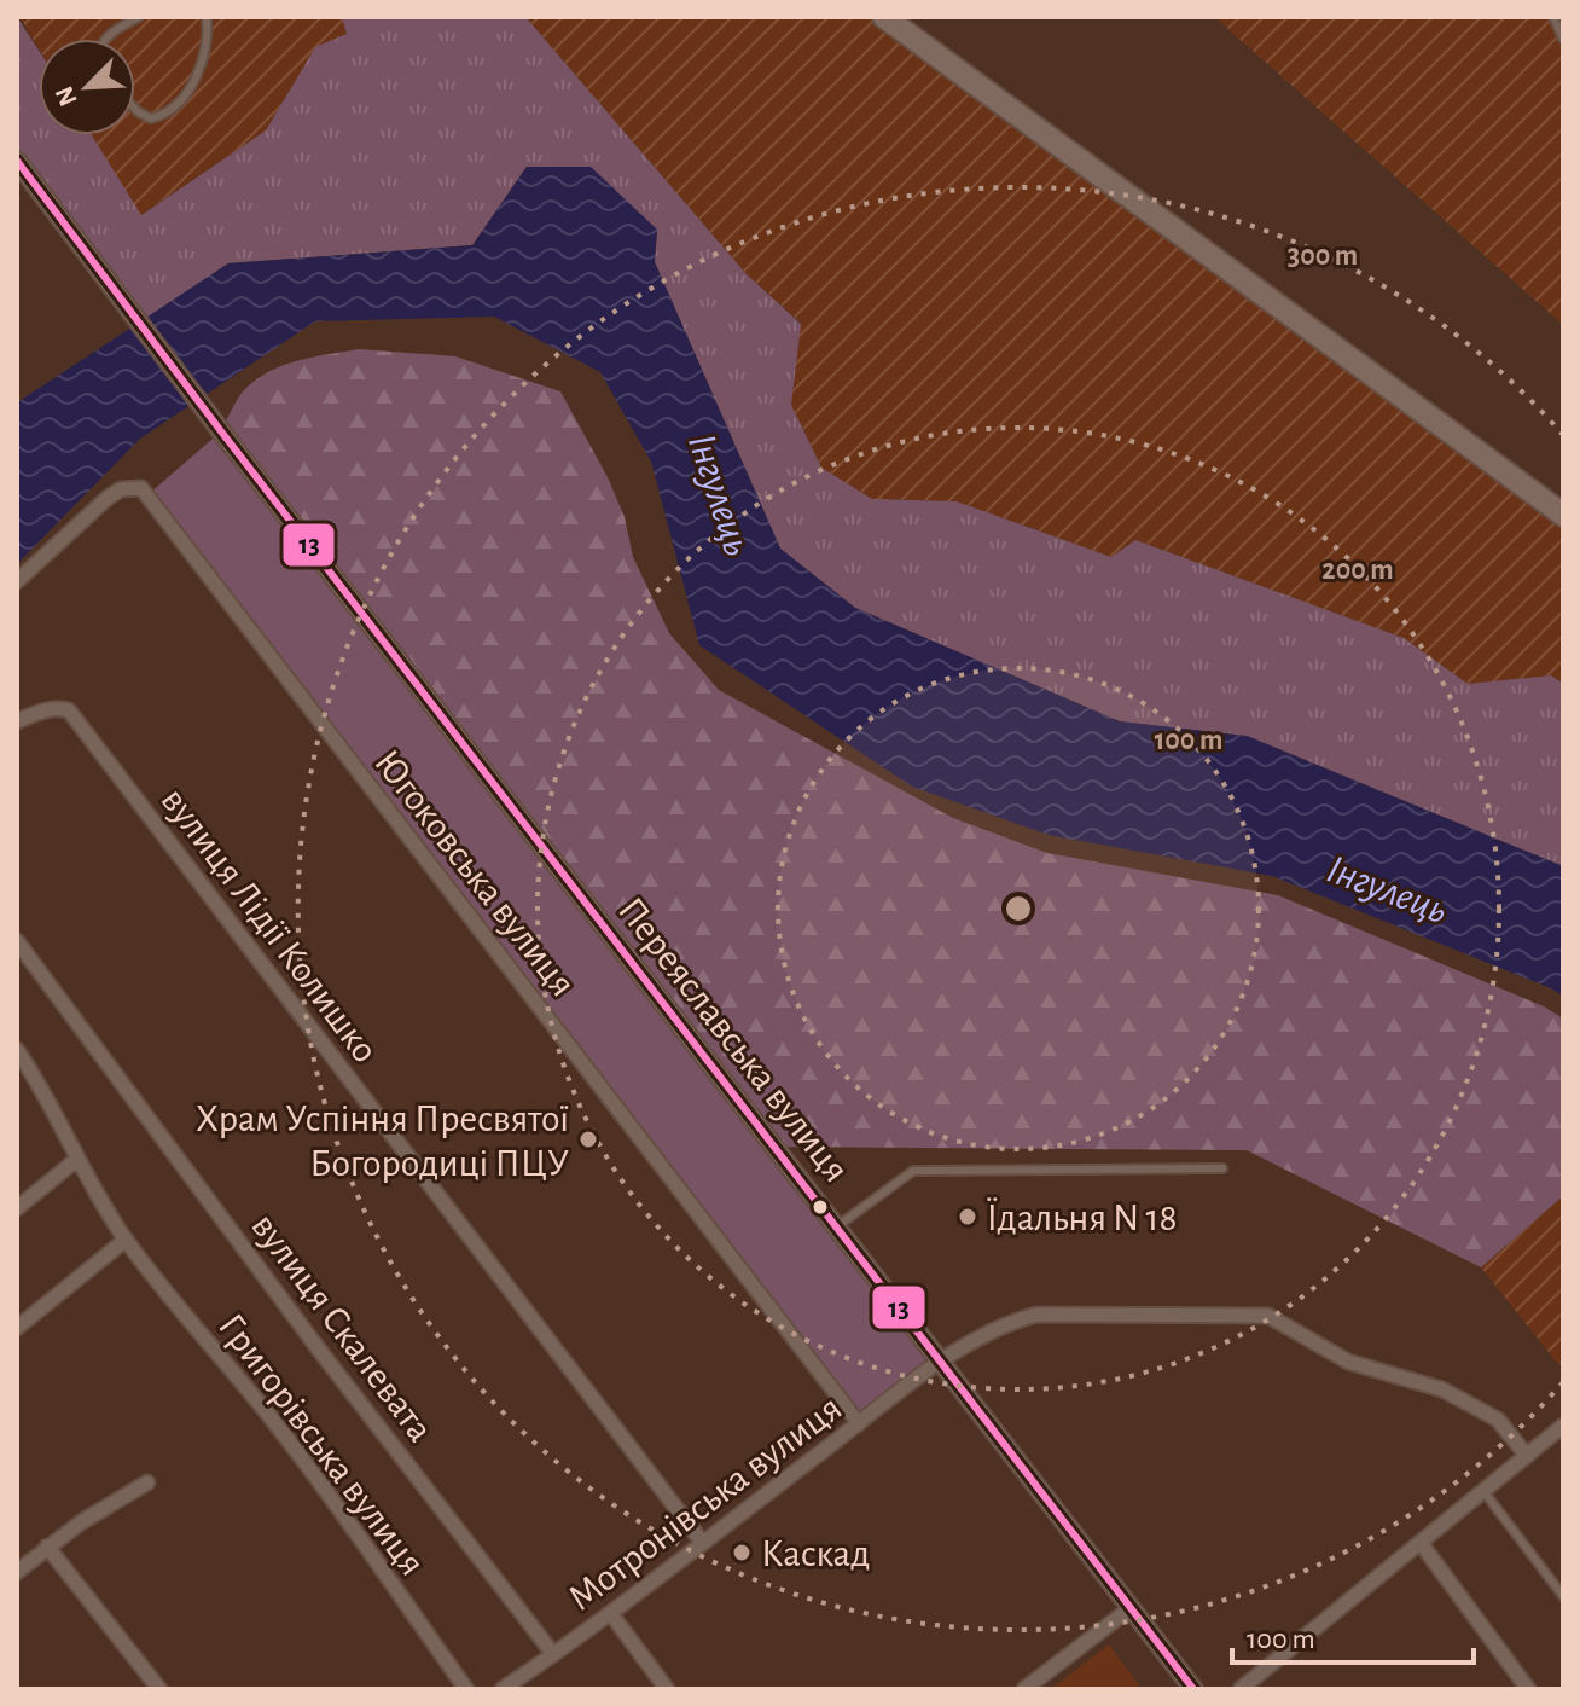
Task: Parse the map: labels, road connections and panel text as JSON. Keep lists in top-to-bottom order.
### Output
{
  "streets": {
    "street": [
      "Югоковська вулиця",
      "вулиця Лідії Колишко",
      "Переяславська вулиця",
      "вулиця Скалевата",
      "Григорівська вулиця",
      "Мотронівська вулиця"
    ]
  },
  "crossings": [
    ["Югоковська вулиця", "Мотронівська вулиця"],
    ["вулиця Лідії Колишко", "Мотронівська вулиця"],
    ["Переяславська вулиця", "Мотронівська вулиця"],
    ["вулиця Скалевата", "Мотронівська вулиця"]
  ],
  "water": ["Інгулець"],
  "places": ["Храм Успіння Пресвятої Богородиці ПЦУ", "Їдальня N 18", "Каскад"],
  "lines": ["transit line 13"],
  "scale_bar": "100 m",
  "north": "bottom left",
  "rings": ["300 m", "200 m", "100 m"]
}
